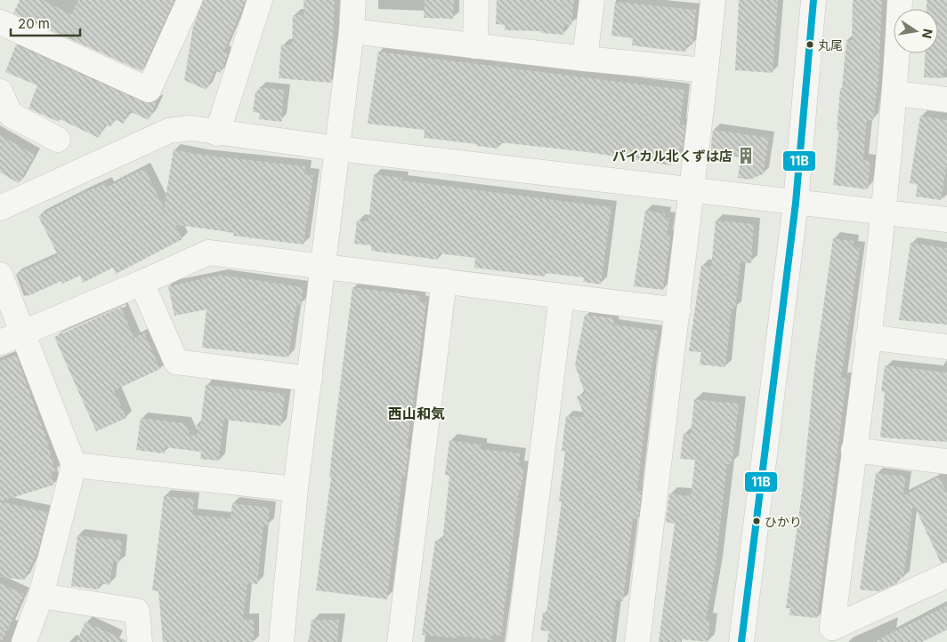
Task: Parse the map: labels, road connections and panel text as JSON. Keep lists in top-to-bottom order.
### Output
{
  "districts": ["西山和気"],
  "places": {
    "other": ["丸尾", "ひかり"],
    "building": ["バイカル北くずは店"]
  },
  "lines": ["transit line 11B"],
  "scale_bar": "20 m",
  "north": "right"
}
